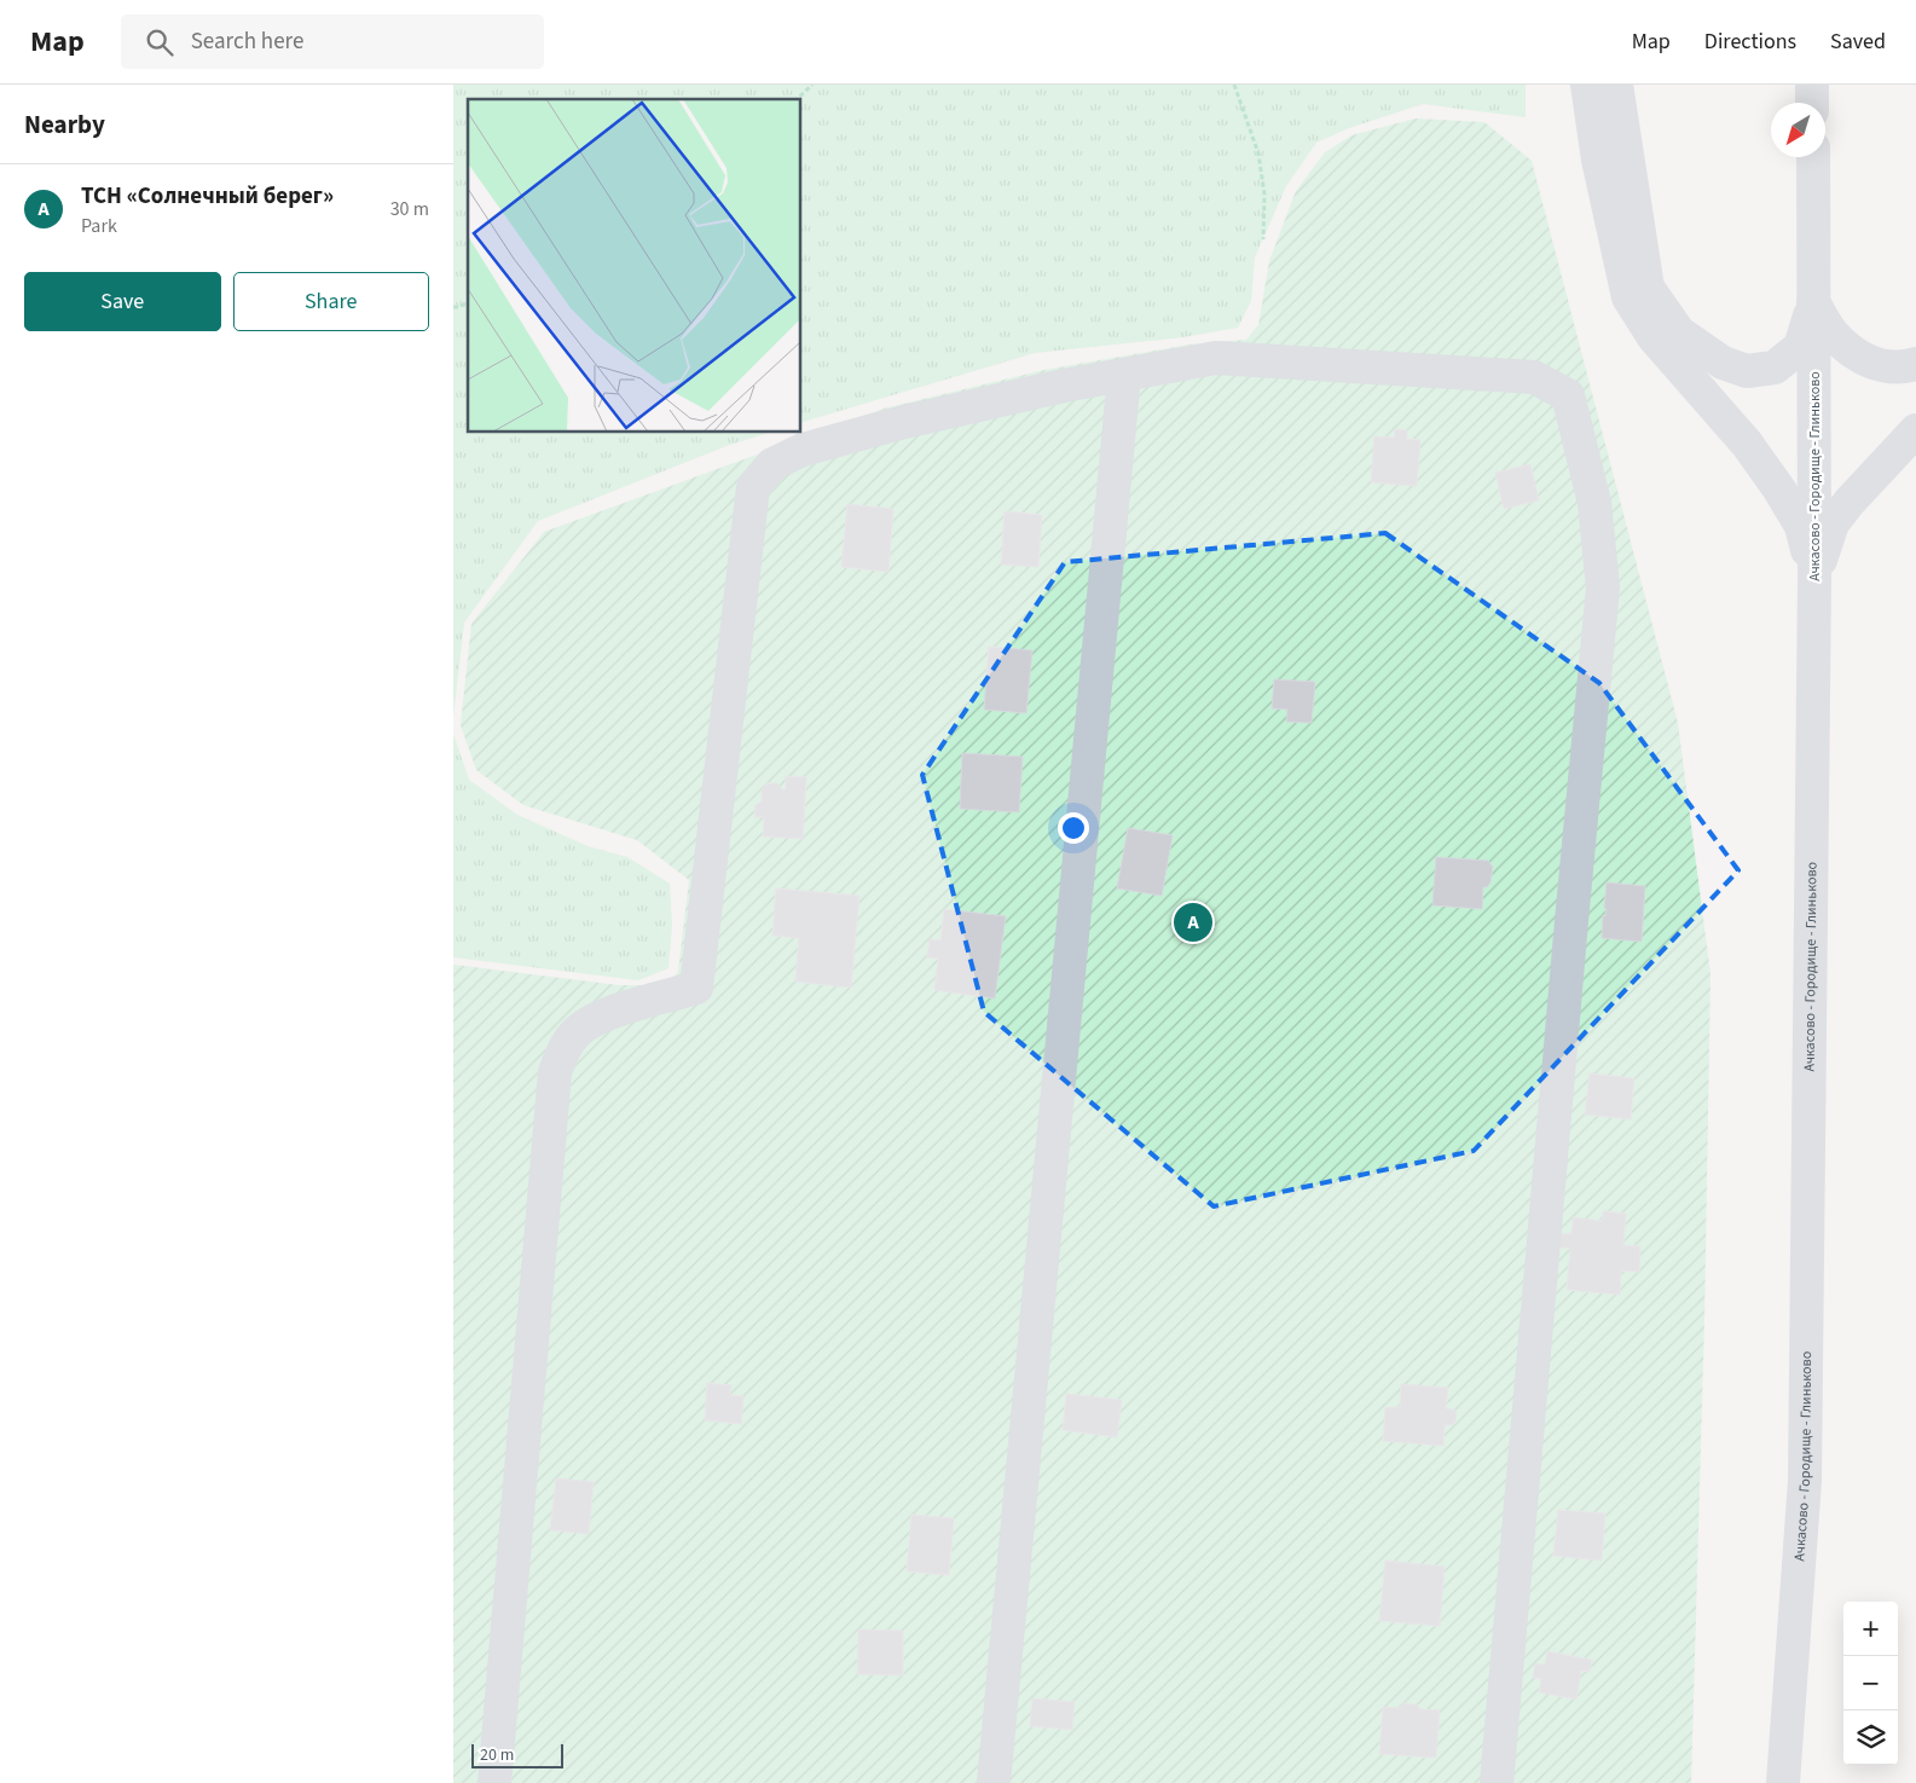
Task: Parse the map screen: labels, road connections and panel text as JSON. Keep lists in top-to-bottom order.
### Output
{
  "streets": {
    "street": ["Ачкасово - Городище - Глиньково"]
  },
  "scale_bar": "20 m",
  "north": "bottom left",
  "page": {
    "header": "Map",
    "search": "Search here",
    "nav": ["Map", "Directions", "Saved"],
    "heading": "Nearby",
    "list": [
      {
        "mark": "A",
        "name": "ТСН «Солнечный берег»",
        "note": "Park",
        "value": "30 m"
      }
    ],
    "buttons": ["Save", "Share"],
    "pins": "A",
    "map_buttons": ["+", "−"],
    "scale": "20 m"
  }
}
